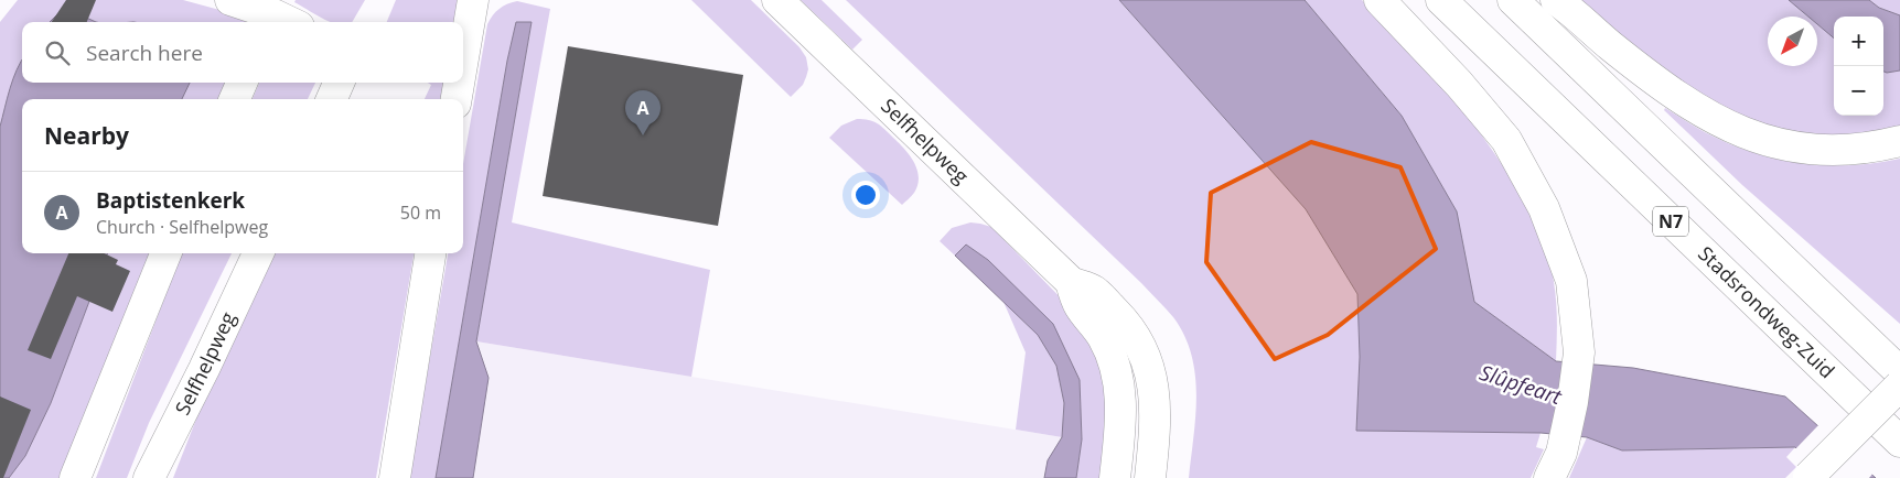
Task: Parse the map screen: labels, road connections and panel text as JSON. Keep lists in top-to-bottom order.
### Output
{
  "streets": {
    "main road": ["Selfhelpweg", "N7", "Stadsrondweg-Zuid"]
  },
  "water": ["Slûpfeart"],
  "north": "bottom left",
  "page": {
    "map_buttons": ["+", "−"],
    "search": "Search here",
    "pins": "A",
    "heading": "Nearby",
    "list": [
      {
        "mark": "A",
        "name": "Baptistenkerk",
        "note": "Church · Selfhelpweg",
        "value": "50 m"
      }
    ]
  }
}
